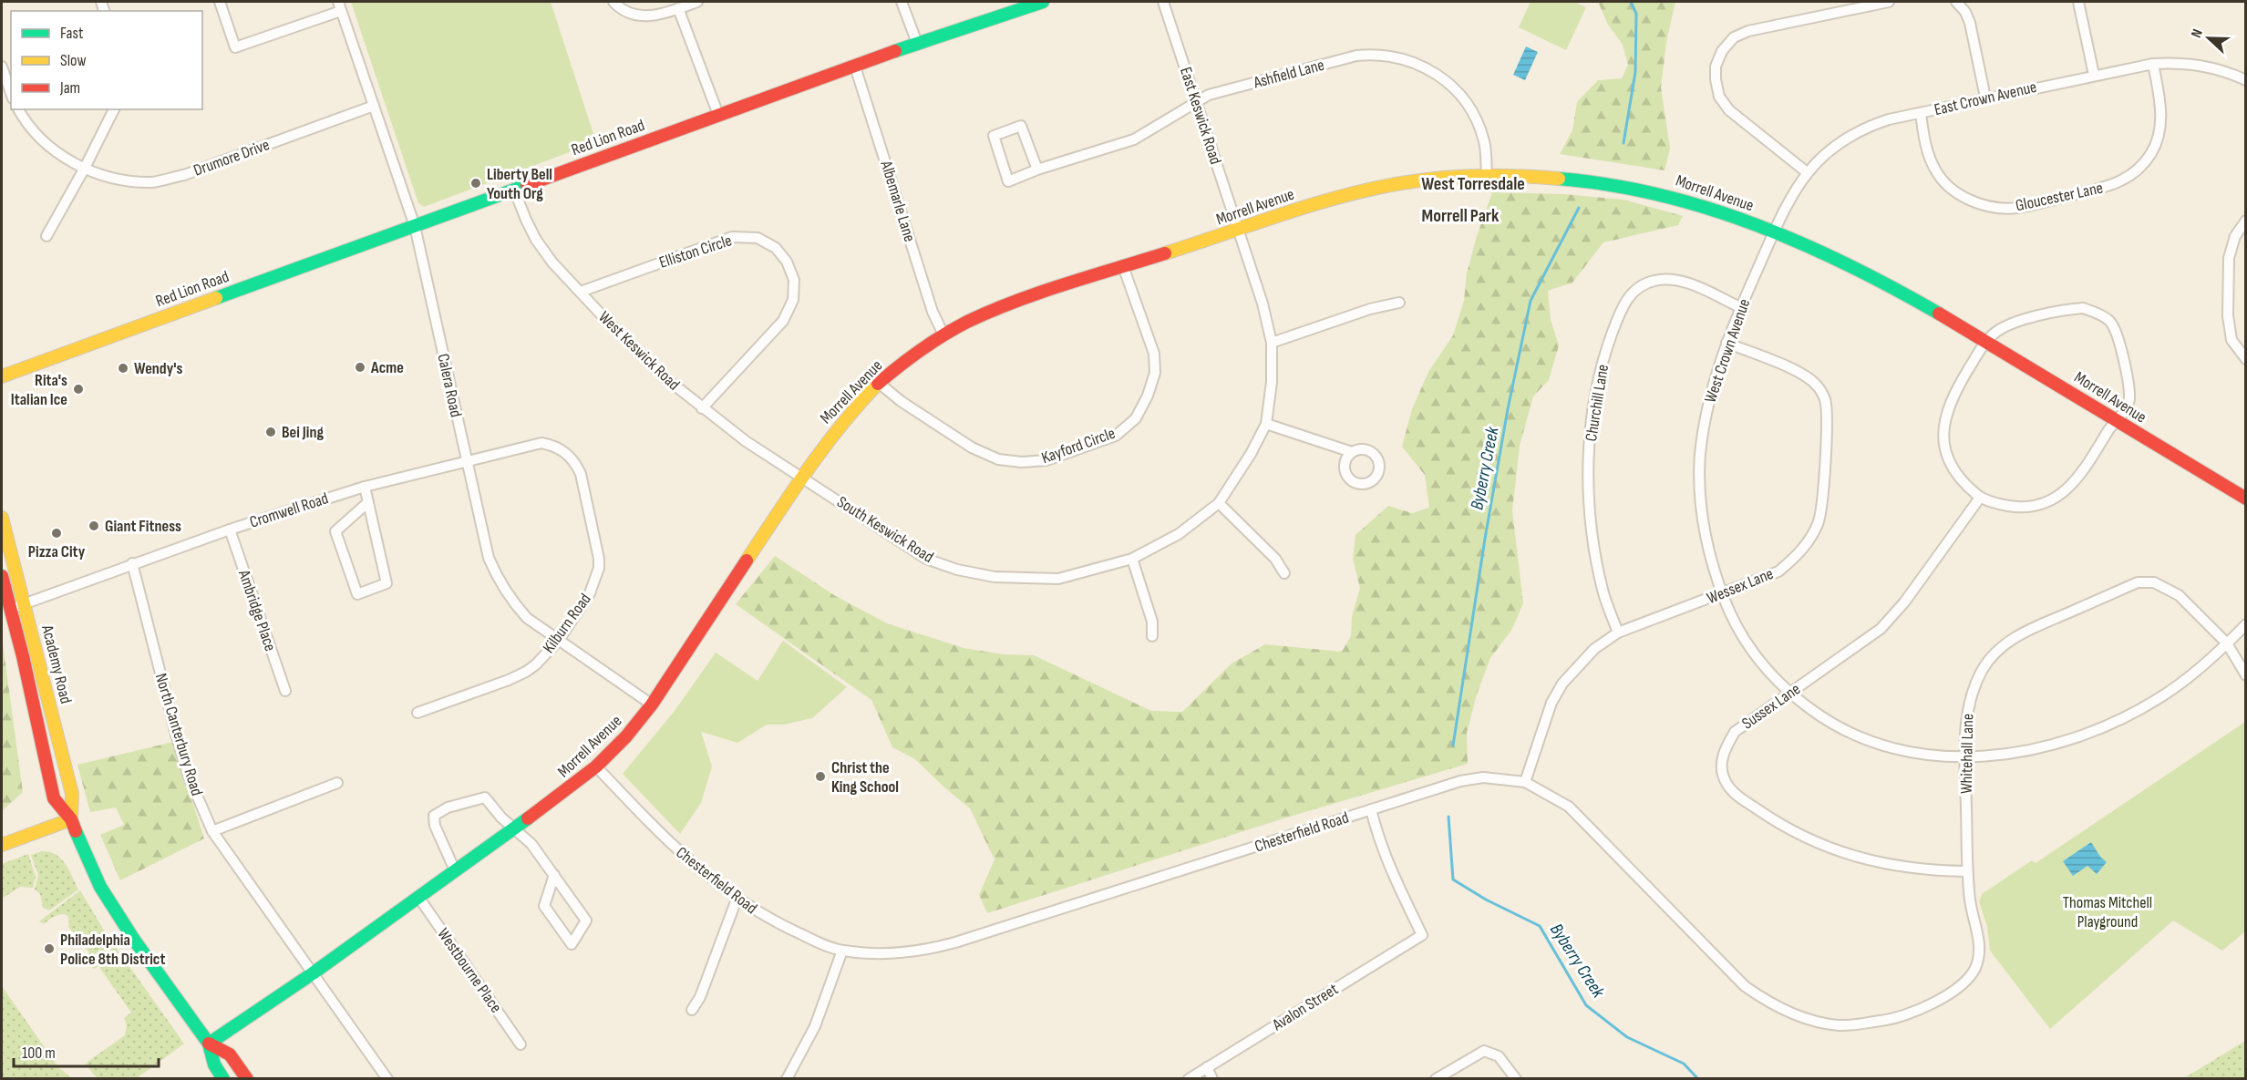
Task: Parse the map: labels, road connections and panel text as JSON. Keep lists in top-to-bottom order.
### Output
{
  "streets": {
    "street": [
      "Ashfield Lane",
      "East Crown Avenue",
      "East Keswick Road",
      "Red Lion Road",
      "Drumore Drive",
      "Morrell Avenue",
      "Gloucester Lane",
      "Albemarle Lane",
      "Elliston Circle",
      "West Keswick Road",
      "West Crown Avenue",
      "Calera Road",
      "Churchill Lane",
      "Kayford Circle",
      "Cromwell Road",
      "South Keswick Road",
      "Wessex Lane",
      "Ambridge Place",
      "Kilburn Road",
      "Academy Road",
      "Sussex Lane",
      "North Canterbury Road",
      "Whitehall Lane",
      "Chesterfield Road",
      "Westbourne Place",
      "Avalon Street"
    ]
  },
  "crossings": [
    ["Ashfield Lane", "East Keswick Road"],
    ["Ashfield Lane", "Morrell Avenue"],
    ["East Crown Avenue", "Morrell Avenue"],
    ["East Crown Avenue", "Gloucester Lane"],
    ["East Crown Avenue", "West Crown Avenue"],
    ["East Keswick Road", "Morrell Avenue"],
    ["East Keswick Road", "South Keswick Road"],
    ["Red Lion Road", "Albemarle Lane"],
    ["Red Lion Road", "West Keswick Road"],
    ["Red Lion Road", "Calera Road"],
    ["Drumore Drive", "Calera Road"],
    ["Morrell Avenue", "Albemarle Lane"],
    ["Morrell Avenue", "West Keswick Road"],
    ["Morrell Avenue", "West Crown Avenue"],
    ["Morrell Avenue", "Calera Road"],
    ["Morrell Avenue", "Kayford Circle"],
    ["Morrell Avenue", "South Keswick Road"],
    ["Morrell Avenue", "Academy Road"],
    ["Morrell Avenue", "Sussex Lane"],
    ["Morrell Avenue", "North Canterbury Road"],
    ["Morrell Avenue", "Chesterfield Road"],
    ["Morrell Avenue", "Westbourne Place"],
    ["Elliston Circle", "West Keswick Road"],
    ["West Keswick Road", "South Keswick Road"],
    ["West Crown Avenue", "Churchill Lane"],
    ["West Crown Avenue", "Wessex Lane"],
    ["West Crown Avenue", "Sussex Lane"],
    ["West Crown Avenue", "Whitehall Lane"],
    ["Calera Road", "Cromwell Road"],
    ["Calera Road", "Kilburn Road"],
    ["Churchill Lane", "Wessex Lane"],
    ["Cromwell Road", "Ambridge Place"],
    ["Cromwell Road", "Kilburn Road"],
    ["Cromwell Road", "Academy Road"],
    ["Cromwell Road", "North Canterbury Road"],
    ["Wessex Lane", "Chesterfield Road"],
    ["Sussex Lane", "Whitehall Lane"],
    ["Whitehall Lane", "Chesterfield Road"],
    ["Chesterfield Road", "Avalon Street"]
  ],
  "districts": ["West Torresdale", "Morrell Park"],
  "water": ["Byberry Creek"],
  "parks": ["Thomas Mitchell Playground"],
  "places": [
    "Liberty Bell Youth Org",
    "Acme",
    "Wendy's",
    "Rita's Italian Ice",
    "Bei Jing",
    "Giant Fitness",
    "Pizza City",
    "Christ the King School",
    "Philadelphia Police 8th District"
  ],
  "legend": ["Fast", "Slow", "Jam"],
  "scale_bar": "100 m",
  "north": "left"
}
